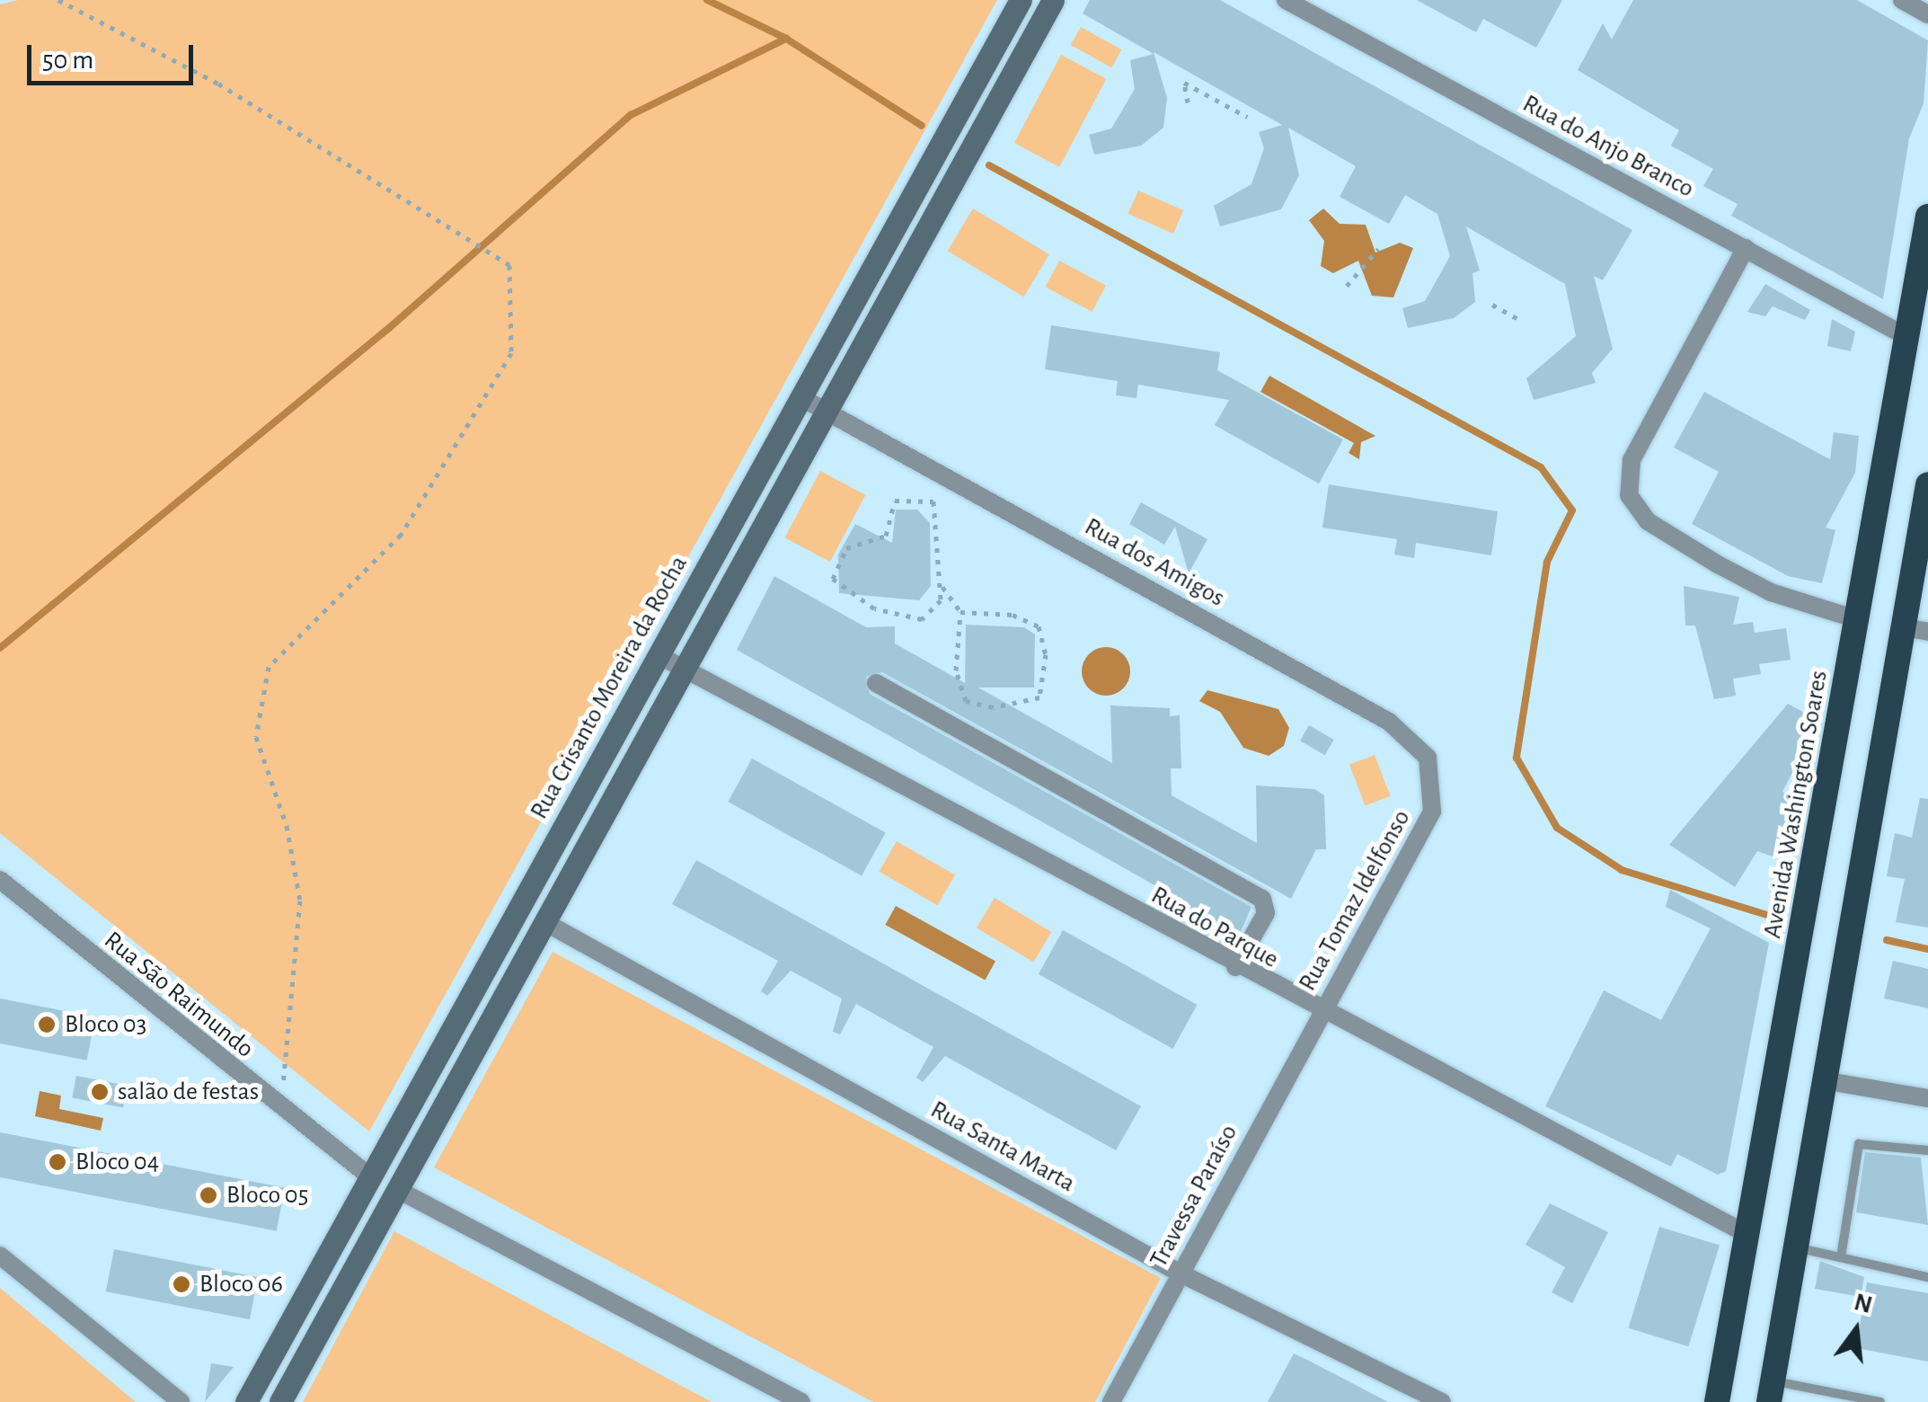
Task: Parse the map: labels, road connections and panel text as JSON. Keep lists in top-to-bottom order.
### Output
{
  "streets": {
    "highway": ["Avenida Washington Soares"],
    "main road": ["Rua Crisanto Moreira da Rocha"],
    "street": [
      "Rua do Anjo Branco",
      "Rua dos Amigos",
      "Rua Tomaz Idelfonso",
      "Rua do Parque",
      "Rua São Raimundo",
      "Rua Santa Marta",
      "Travessa Paraíso"
    ]
  },
  "crossings": [
    ["Rua do Anjo Branco", "Avenida Washington Soares"],
    ["Rua dos Amigos", "Rua Crisanto Moreira da Rocha"],
    ["Rua dos Amigos", "Rua Tomaz Idelfonso"],
    ["Rua Crisanto Moreira da Rocha", "Rua do Parque"],
    ["Rua Crisanto Moreira da Rocha", "Rua São Raimundo"],
    ["Avenida Washington Soares", "Rua do Parque"],
    ["Rua Tomaz Idelfonso", "Rua do Parque"],
    ["Rua Tomaz Idelfonso", "Travessa Paraíso"],
    ["Rua do Parque", "Travessa Paraíso"],
    ["Rua Santa Marta", "Travessa Paraíso"]
  ],
  "places": [
    "Bloco 03",
    "salão de festas",
    "Bloco 04",
    "Bloco 05",
    "Bloco 06"
  ],
  "scale_bar": "50 m",
  "north": "top"
}
